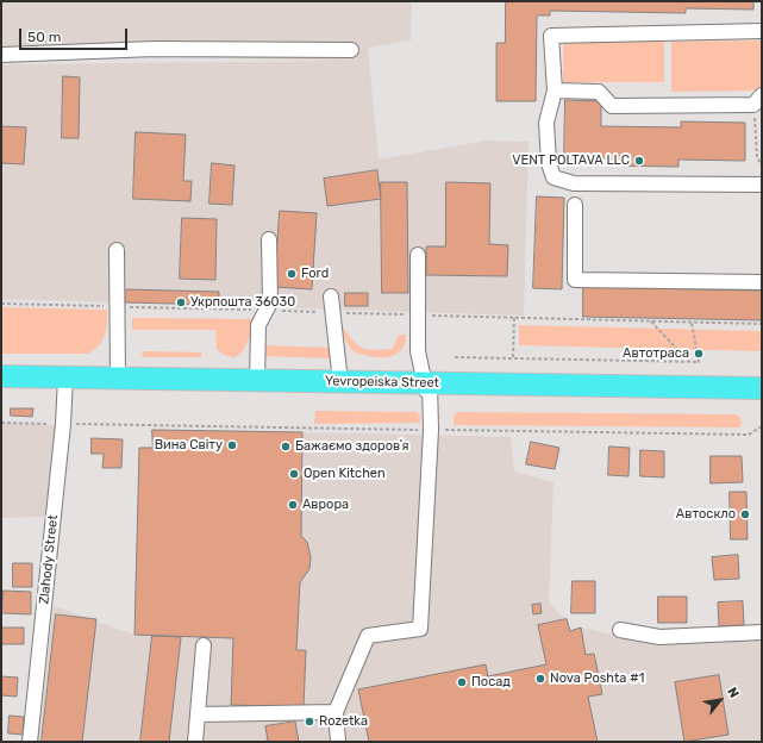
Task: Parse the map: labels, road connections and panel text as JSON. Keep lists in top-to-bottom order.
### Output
{
  "streets": {
    "highway": ["Yevropeiska Street"],
    "street": ["Zlahody Street"]
  },
  "crossings": [
    ["Yevropeiska Street", "Zlahody Street"]
  ],
  "places": [
    "VENT POLTAVA LLC",
    "Ford",
    "Укрпошта 36030",
    "Автотраса",
    "Вина Світу",
    "Бажаємо здоровʼя",
    "Open Kitchen",
    "Аврора",
    "Автоскло",
    "Nova Poshta #1",
    "Посад",
    "Rozetka"
  ],
  "scale_bar": "50 m",
  "north": "top right"
}
